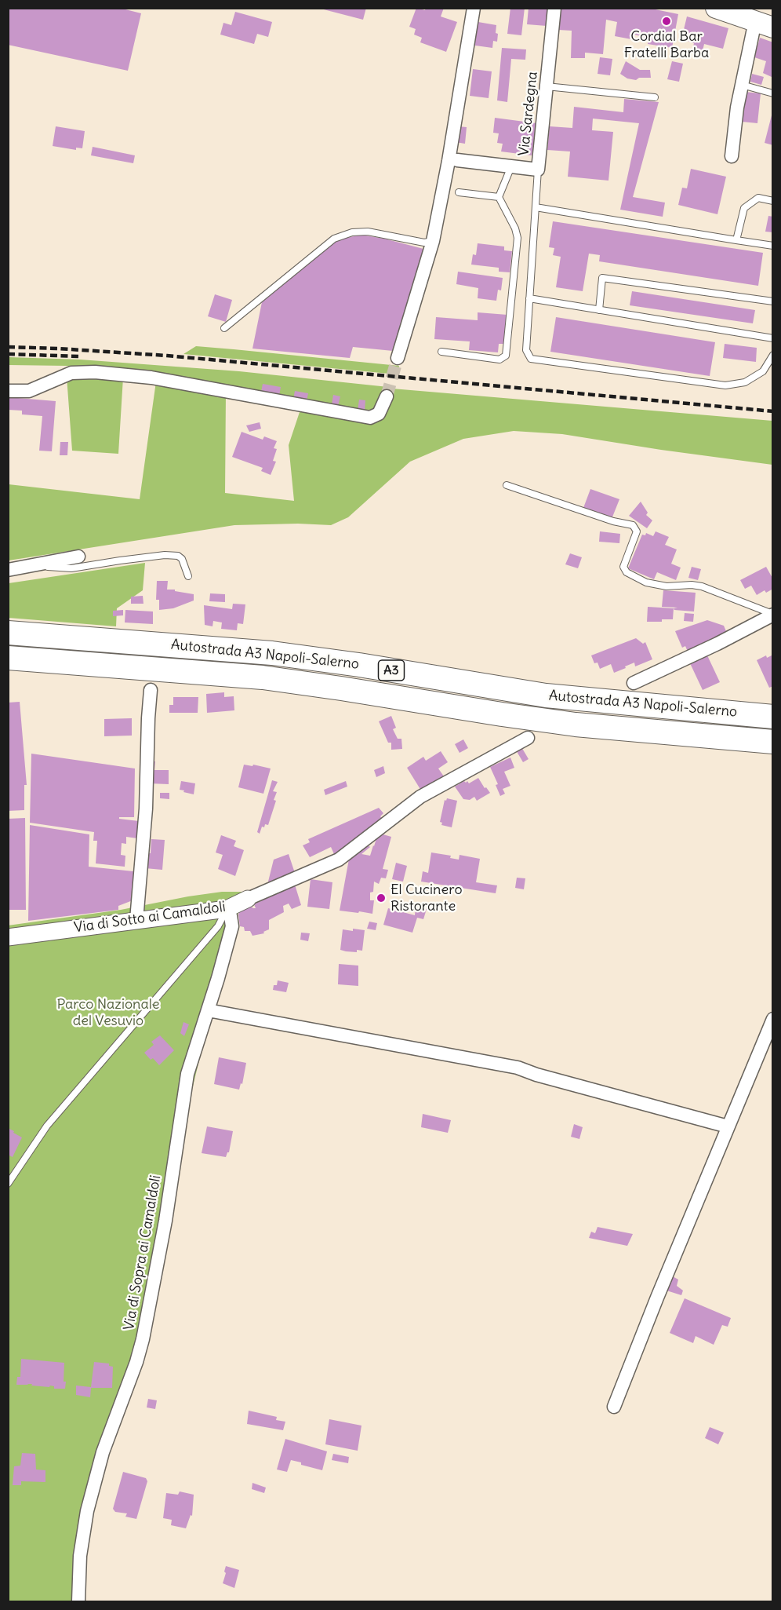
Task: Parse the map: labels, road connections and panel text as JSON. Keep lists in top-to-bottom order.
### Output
{
  "streets": {
    "highway": ["Autostrada A3 Napoli-Salerno", "A3"],
    "street": ["Via Sardegna", "Via di Sotto ai Camaldoli", "Via di Sopra ai Camaldoli"]
  },
  "crossings": [
    ["Via di Sotto ai Camaldoli", "Via di Sopra ai Camaldoli"]
  ],
  "parks": ["Parco Nazionale del Vesuvio"],
  "places": ["Cordial Bar Fratelli Barba", "El Cucinero Ristorante"]
}
